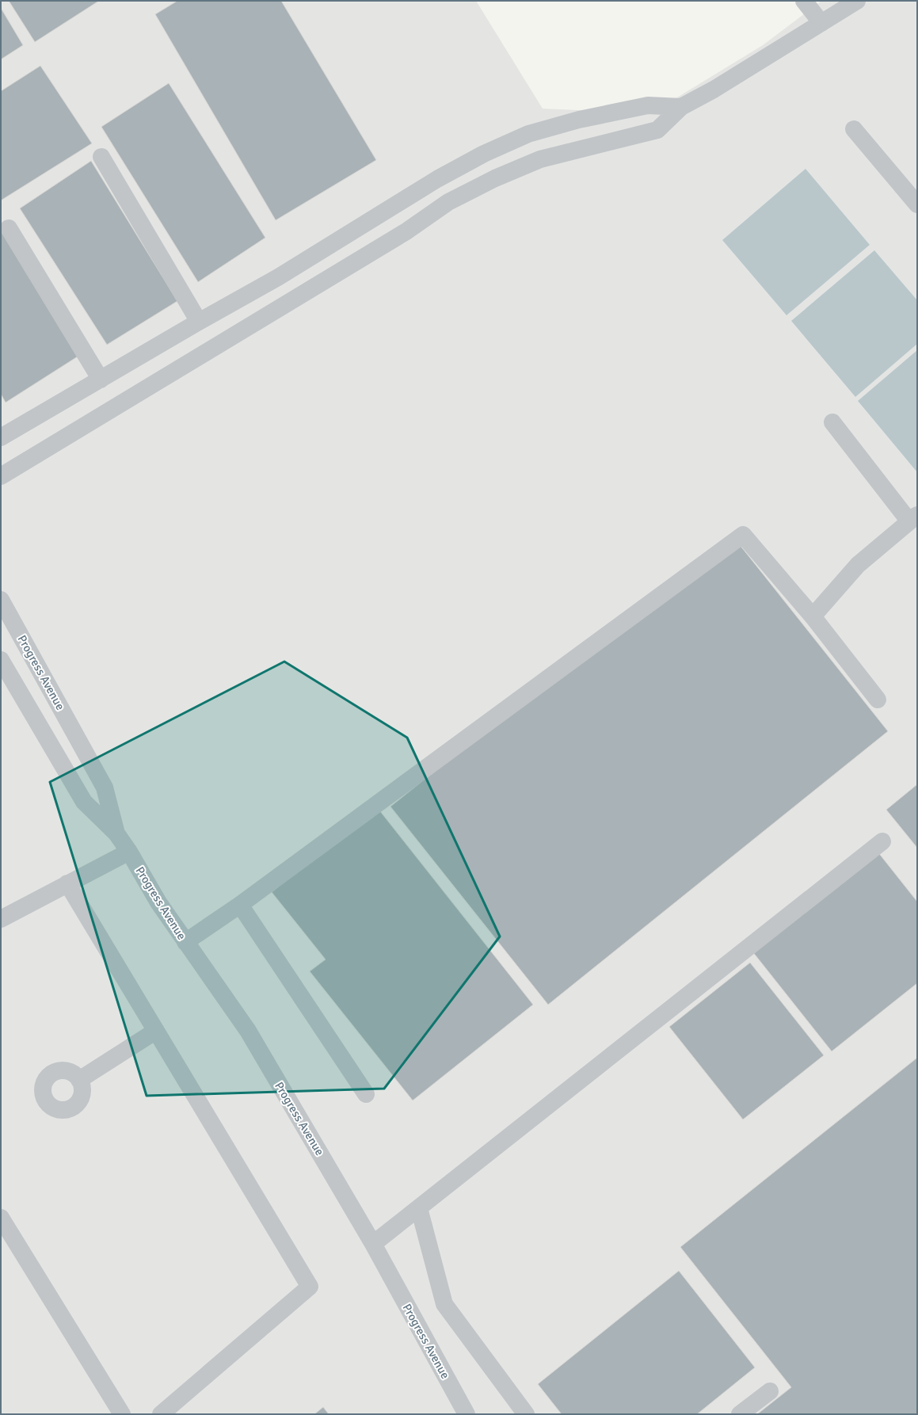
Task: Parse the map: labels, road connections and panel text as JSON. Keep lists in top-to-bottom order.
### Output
{
  "streets": {
    "street": ["Progress Avenue"]
  }
}
